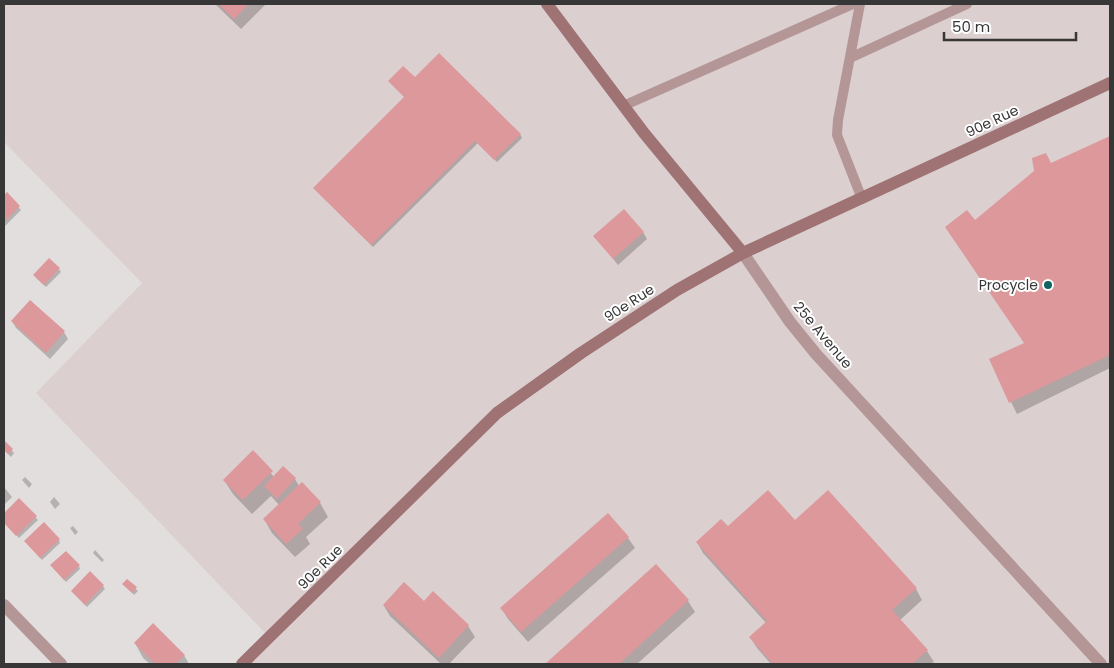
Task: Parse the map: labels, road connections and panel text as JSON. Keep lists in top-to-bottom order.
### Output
{
  "streets": {
    "street": ["90e Rue", "25e Avenue"]
  },
  "crossings": [
    ["90e Rue", "25e Avenue"]
  ],
  "places": ["Procycle"],
  "scale_bar": "50 m"
}
